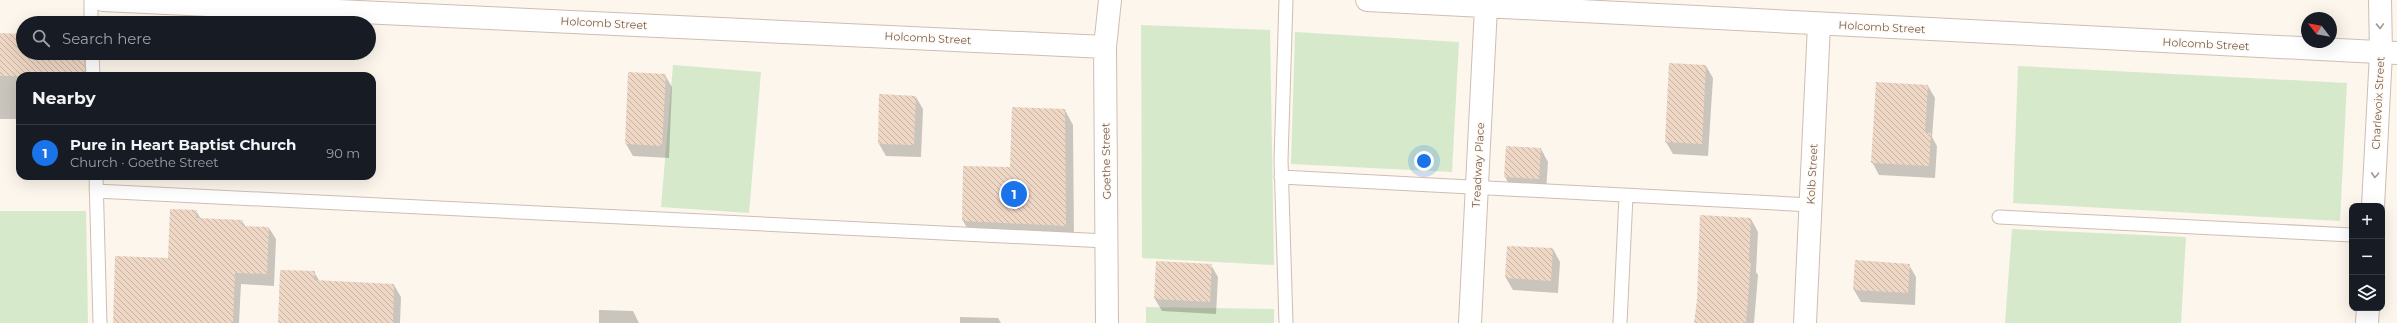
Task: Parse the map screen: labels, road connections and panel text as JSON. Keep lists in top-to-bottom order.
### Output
{
  "streets": {
    "street": [
      "Holcomb Street",
      "Charlevoix Street",
      "Goethe Street",
      "Treadway Place",
      "Kolb Street"
    ]
  },
  "crossings": [
    ["Holcomb Street", "Charlevoix Street"],
    ["Holcomb Street", "Goethe Street"],
    ["Holcomb Street", "Treadway Place"],
    ["Holcomb Street", "Kolb Street"]
  ],
  "one_way": ["Charlevoix Street"],
  "north": "top left",
  "page": {
    "search": "Search here",
    "heading": "Nearby",
    "list": [
      {
        "mark": "1",
        "name": "Pure in Heart Baptist Church",
        "note": "Church · Goethe Street",
        "value": "90 m"
      }
    ],
    "pins": "1",
    "map_buttons": ["+", "−"]
  }
}
